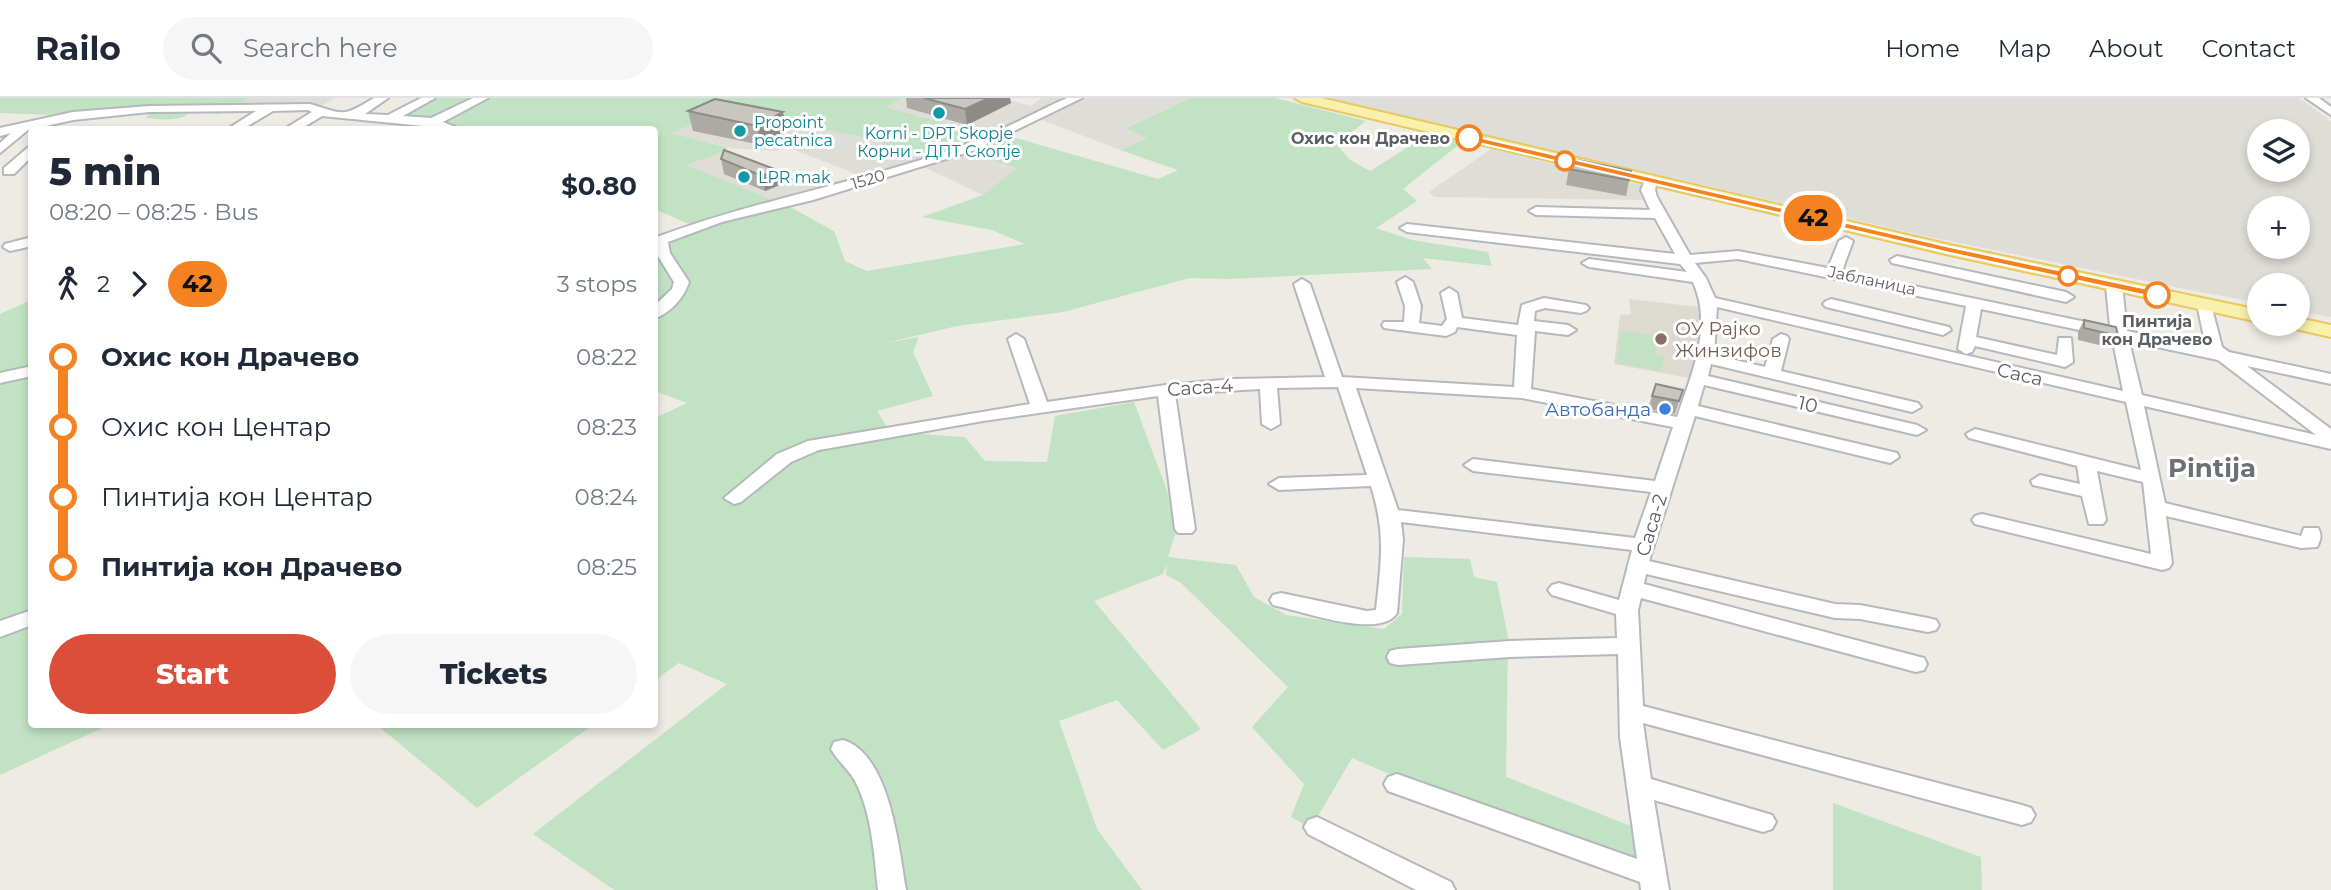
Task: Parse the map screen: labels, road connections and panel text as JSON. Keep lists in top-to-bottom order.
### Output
{
  "streets": {
    "street": [
      "1520",
      "Јабланица",
      "Саса",
      "Саса-4",
      "10",
      "Саса-2"
    ]
  },
  "crossings": [
    ["Јабланица", "Саса-2"],
    ["Саса", "Саса-2"],
    ["Саса-4", "Саса-2"],
    ["10", "Саса-2"]
  ],
  "districts": ["Pintija"],
  "places": [
    "Korni - DPT Skopje Корни - ДПТ Скопје",
    "Propoint pecatnica",
    "Охис кон Драчево",
    "LPR mak",
    "Пинтија кон Драчево",
    "ОУ Рајко Жинзифов",
    "Автобанда"
  ],
  "lines": ["bus line 42"],
  "page": {
    "header": "Railo",
    "search": "Search here",
    "nav": [
      "Home",
      "Map",
      "About",
      "Contact"
    ],
    "on_map": "42",
    "map_buttons": ["+", "−"],
    "heading": ["5 min", "08:20 – 08:25 · Bus", "$0.80"],
    "legs": ["2", "42", "3 stops"],
    "list": [
      {
        "name": "Охис кон Драчево",
        "value": "08:22"
      },
      {
        "name": "Охис кон Центар",
        "value": "08:23"
      },
      {
        "name": "Пинтија кон Центар",
        "value": "08:24"
      },
      {
        "name": "Пинтија кон Драчево",
        "value": "08:25"
      }
    ],
    "buttons": ["Start", "Tickets"]
  }
}
